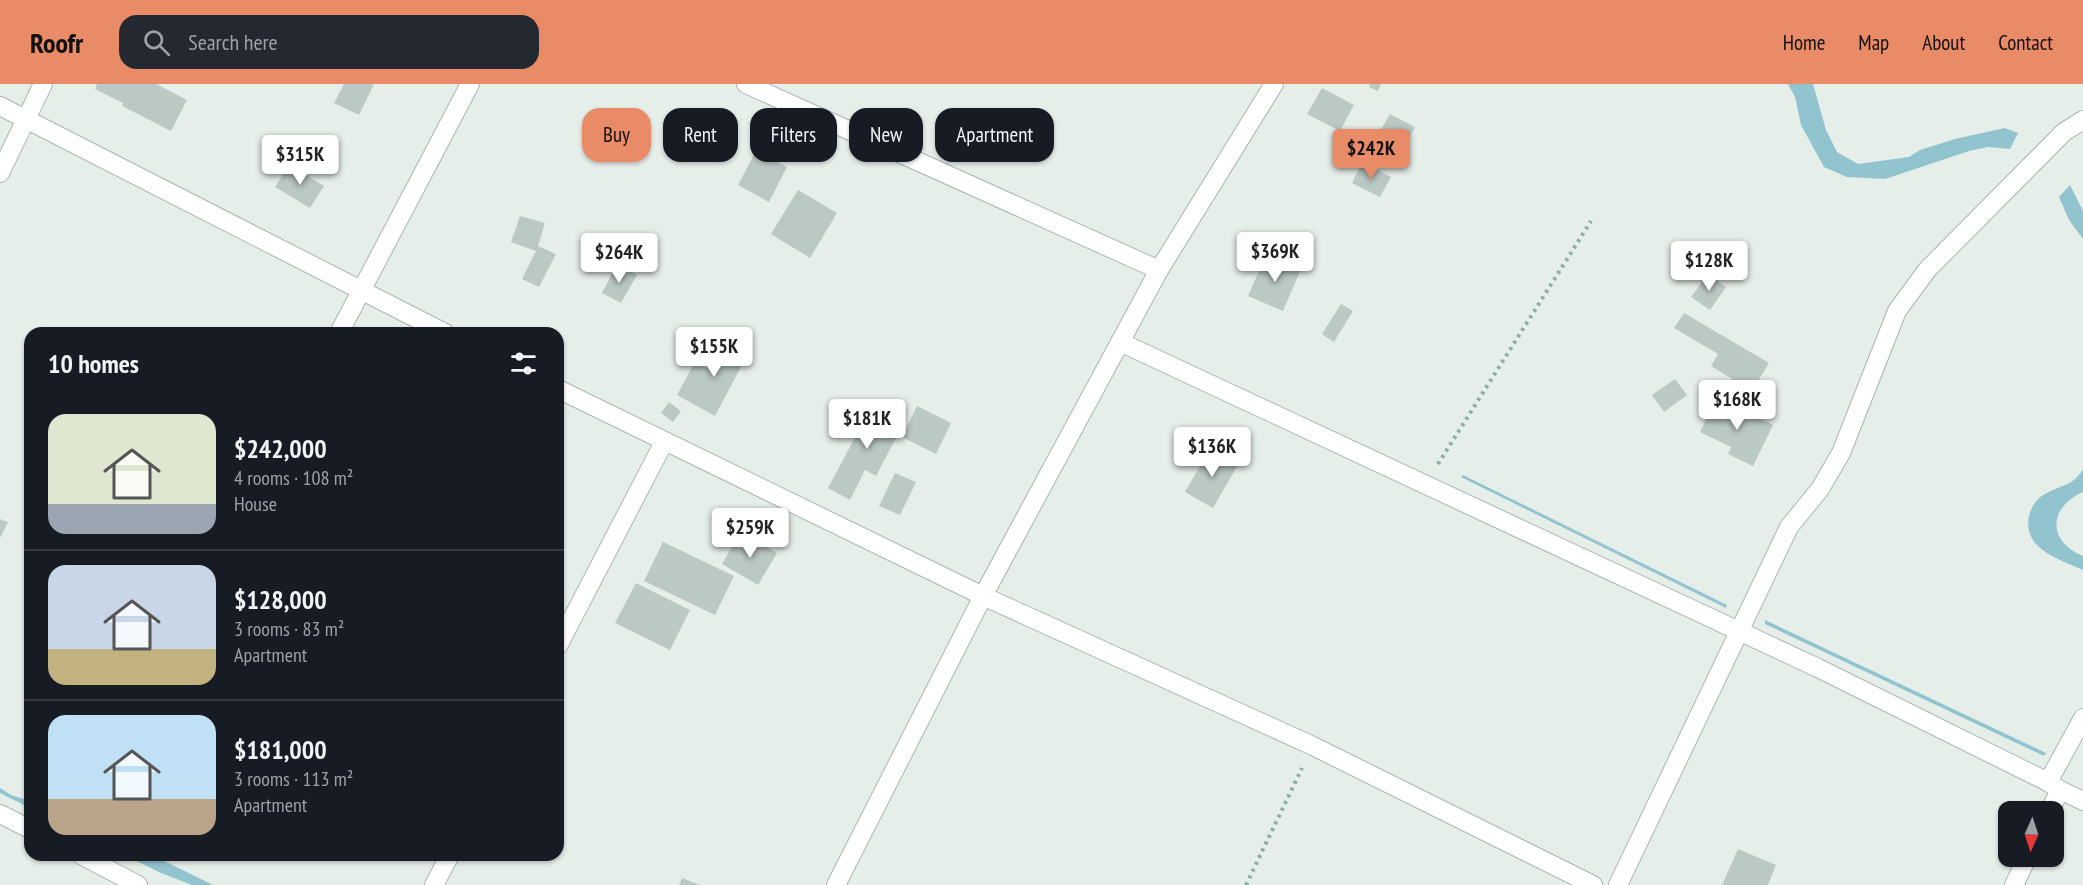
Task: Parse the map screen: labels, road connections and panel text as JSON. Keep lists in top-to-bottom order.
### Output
{
  "north": "bottom",
  "page": {
    "header": "Roofr",
    "search": "Search here",
    "nav": [
      "Home",
      "Map",
      "About",
      "Contact"
    ],
    "chip": [
      "Buy",
      "Rent",
      "Filters",
      "New",
      "Apartment"
    ],
    "price": [
      "$242K",
      "$315K",
      "$369K",
      "$264K",
      "$128K",
      "$155K",
      "$168K",
      "$181K",
      "$136K",
      "$259K"
    ],
    "heading": "10 homes",
    "list": [
      {
        "name": "$242,000",
        "note": "4 rooms · 108 m² · House"
      },
      {
        "name": "$128,000",
        "note": "3 rooms · 83 m² · Apartment"
      },
      {
        "name": "$181,000",
        "note": "3 rooms · 113 m² · Apartment"
      }
    ]
  }
}
